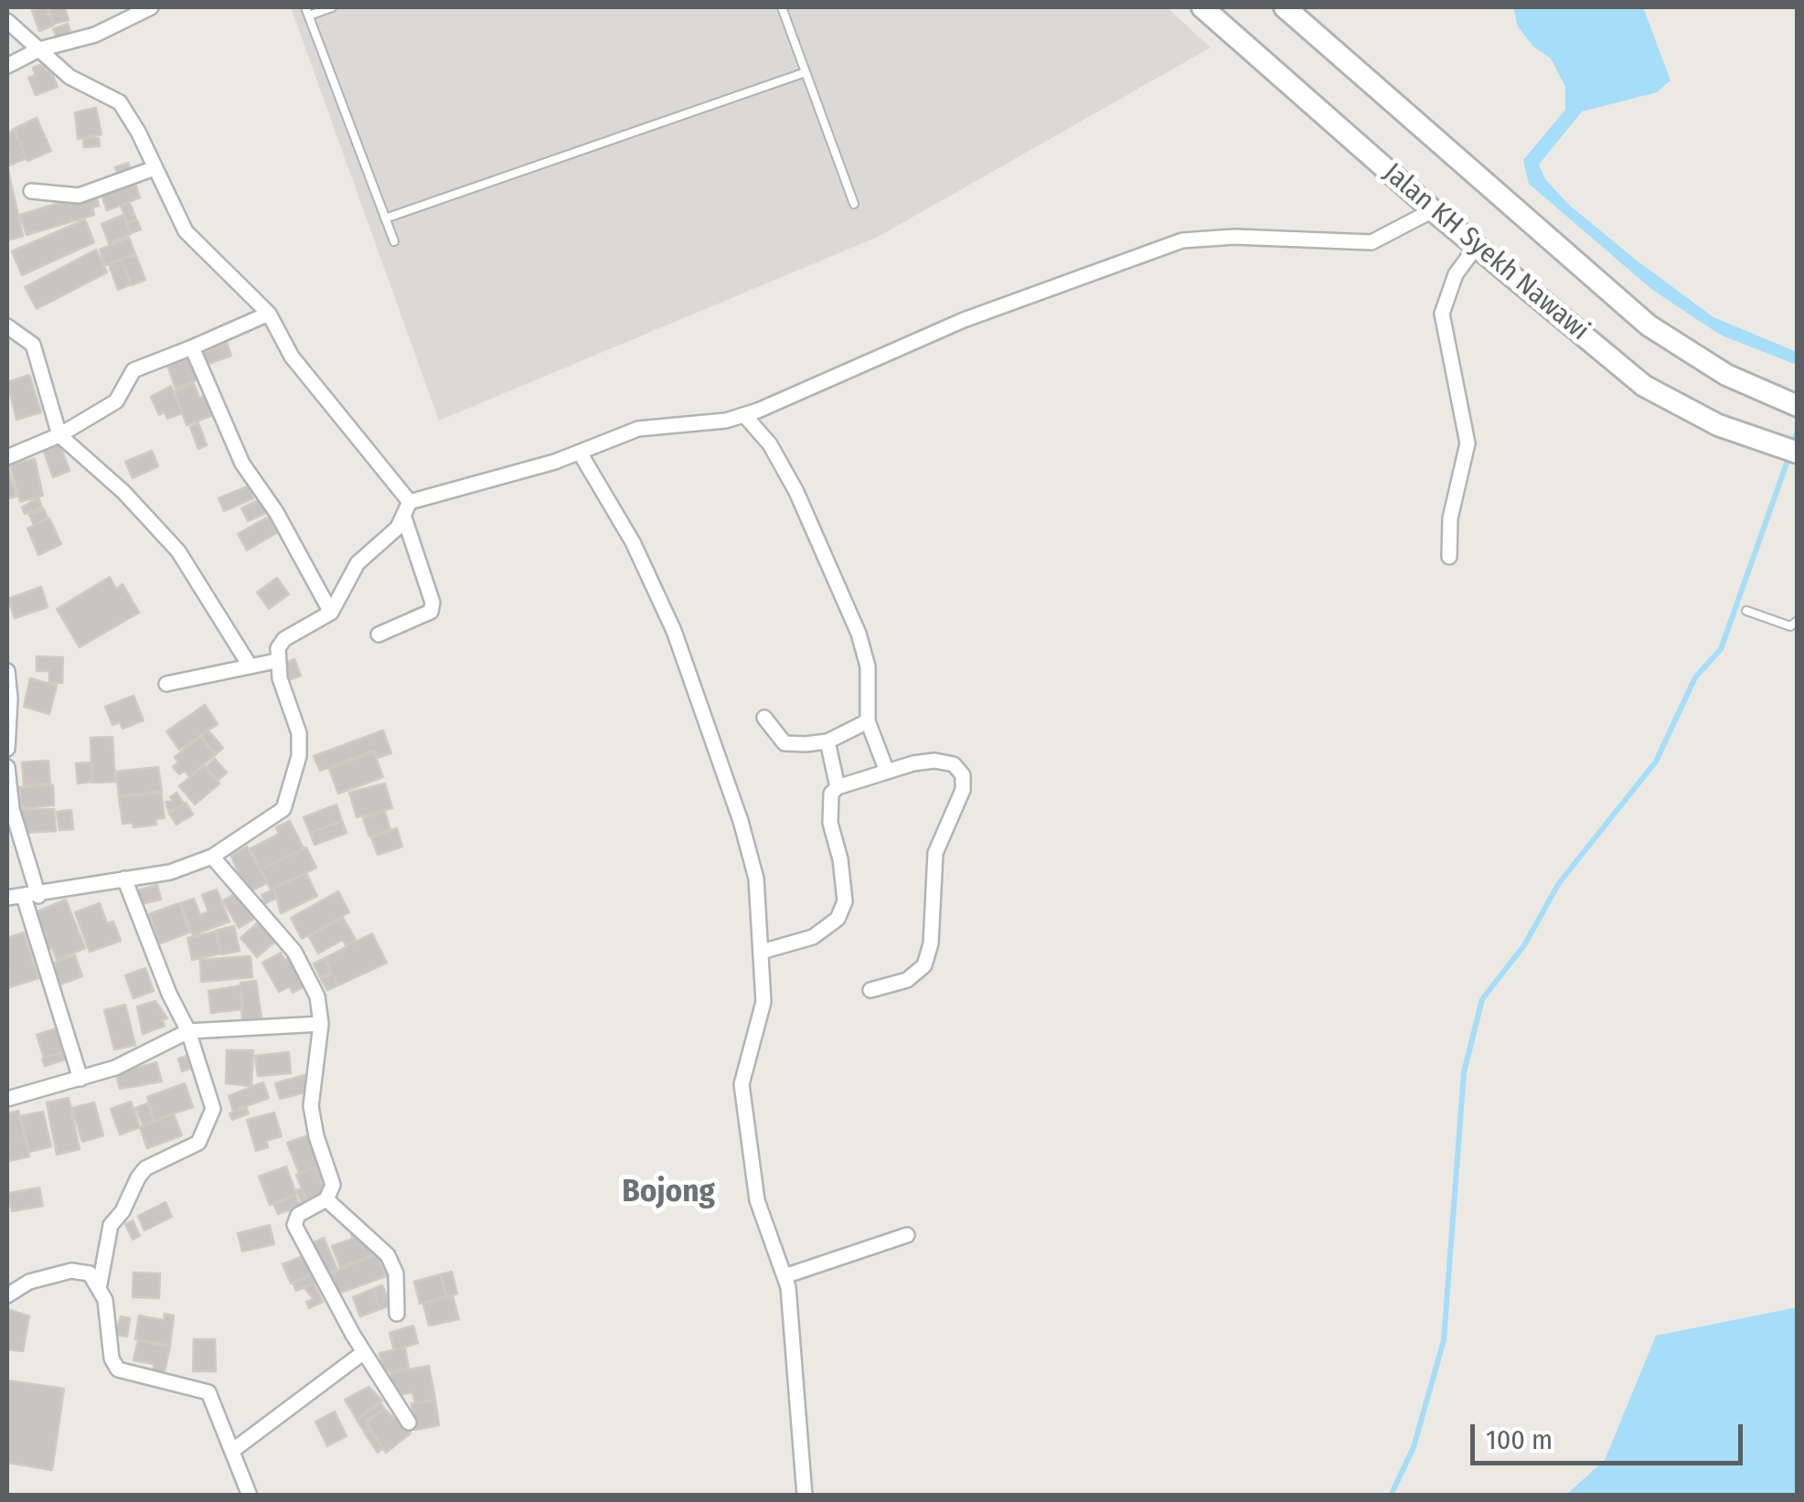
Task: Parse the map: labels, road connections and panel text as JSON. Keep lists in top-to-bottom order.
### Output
{
  "streets": {
    "main road": ["Jalan KH Syekh Nawawi"]
  },
  "districts": ["Bojong"],
  "scale_bar": "100 m"
}
